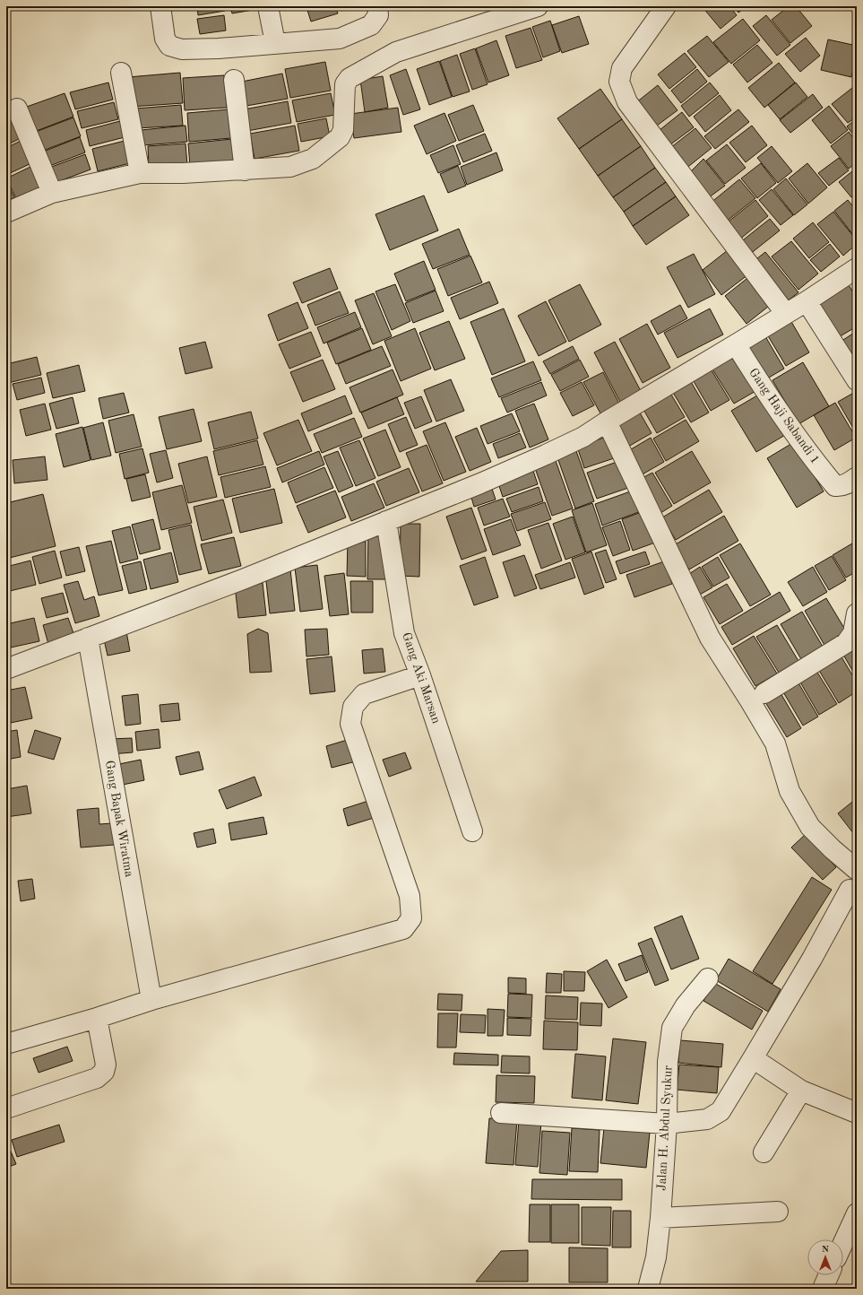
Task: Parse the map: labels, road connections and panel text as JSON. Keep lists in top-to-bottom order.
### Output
{
  "streets": {
    "street": [
      "Gang Haji Sabandi 1",
      "Gang Aki Marsan",
      "Gang Bapak Wiratma",
      "Jalan H. Abdul Syukur"
    ]
  },
  "north": "top"
}
